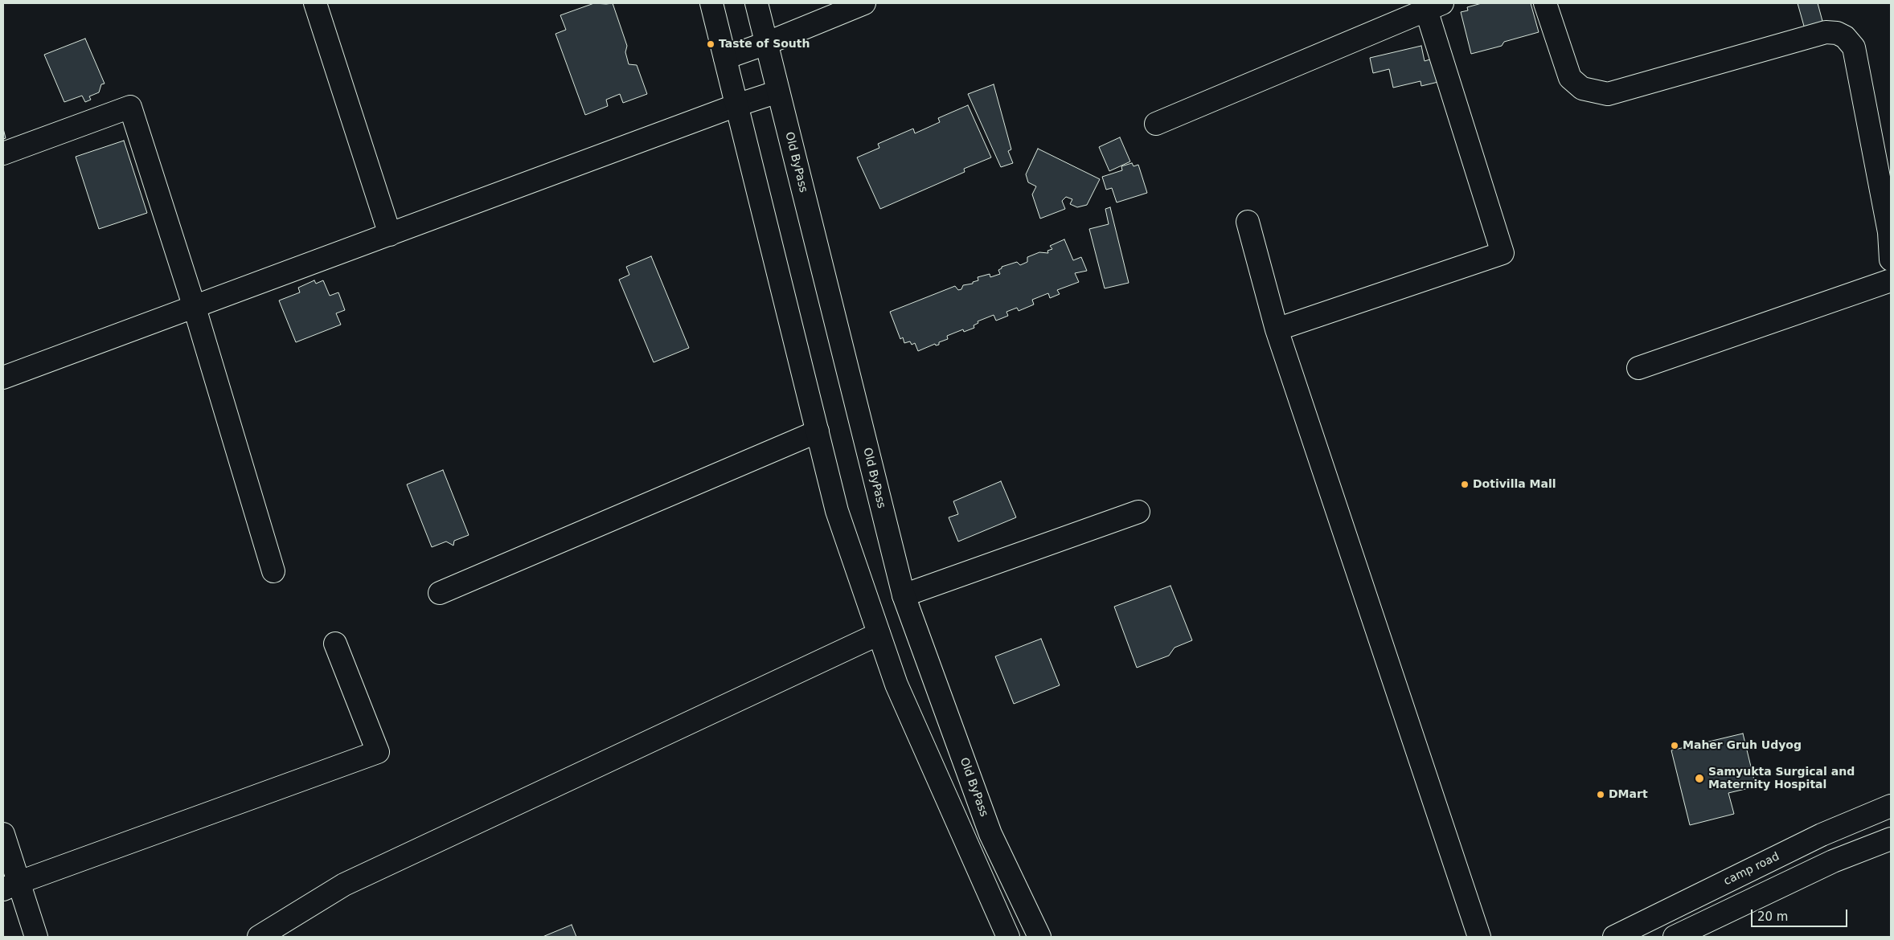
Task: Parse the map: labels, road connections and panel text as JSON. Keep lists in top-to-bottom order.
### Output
{
  "streets": {
    "street": ["Old ByPass", "camp road"]
  },
  "places": [
    "Taste of South",
    "Dotivilla Mall",
    "Maher Gruh Udyog",
    "Samyukta Surgical and Maternity Hospital",
    "DMart"
  ],
  "scale_bar": "20 m"
}
